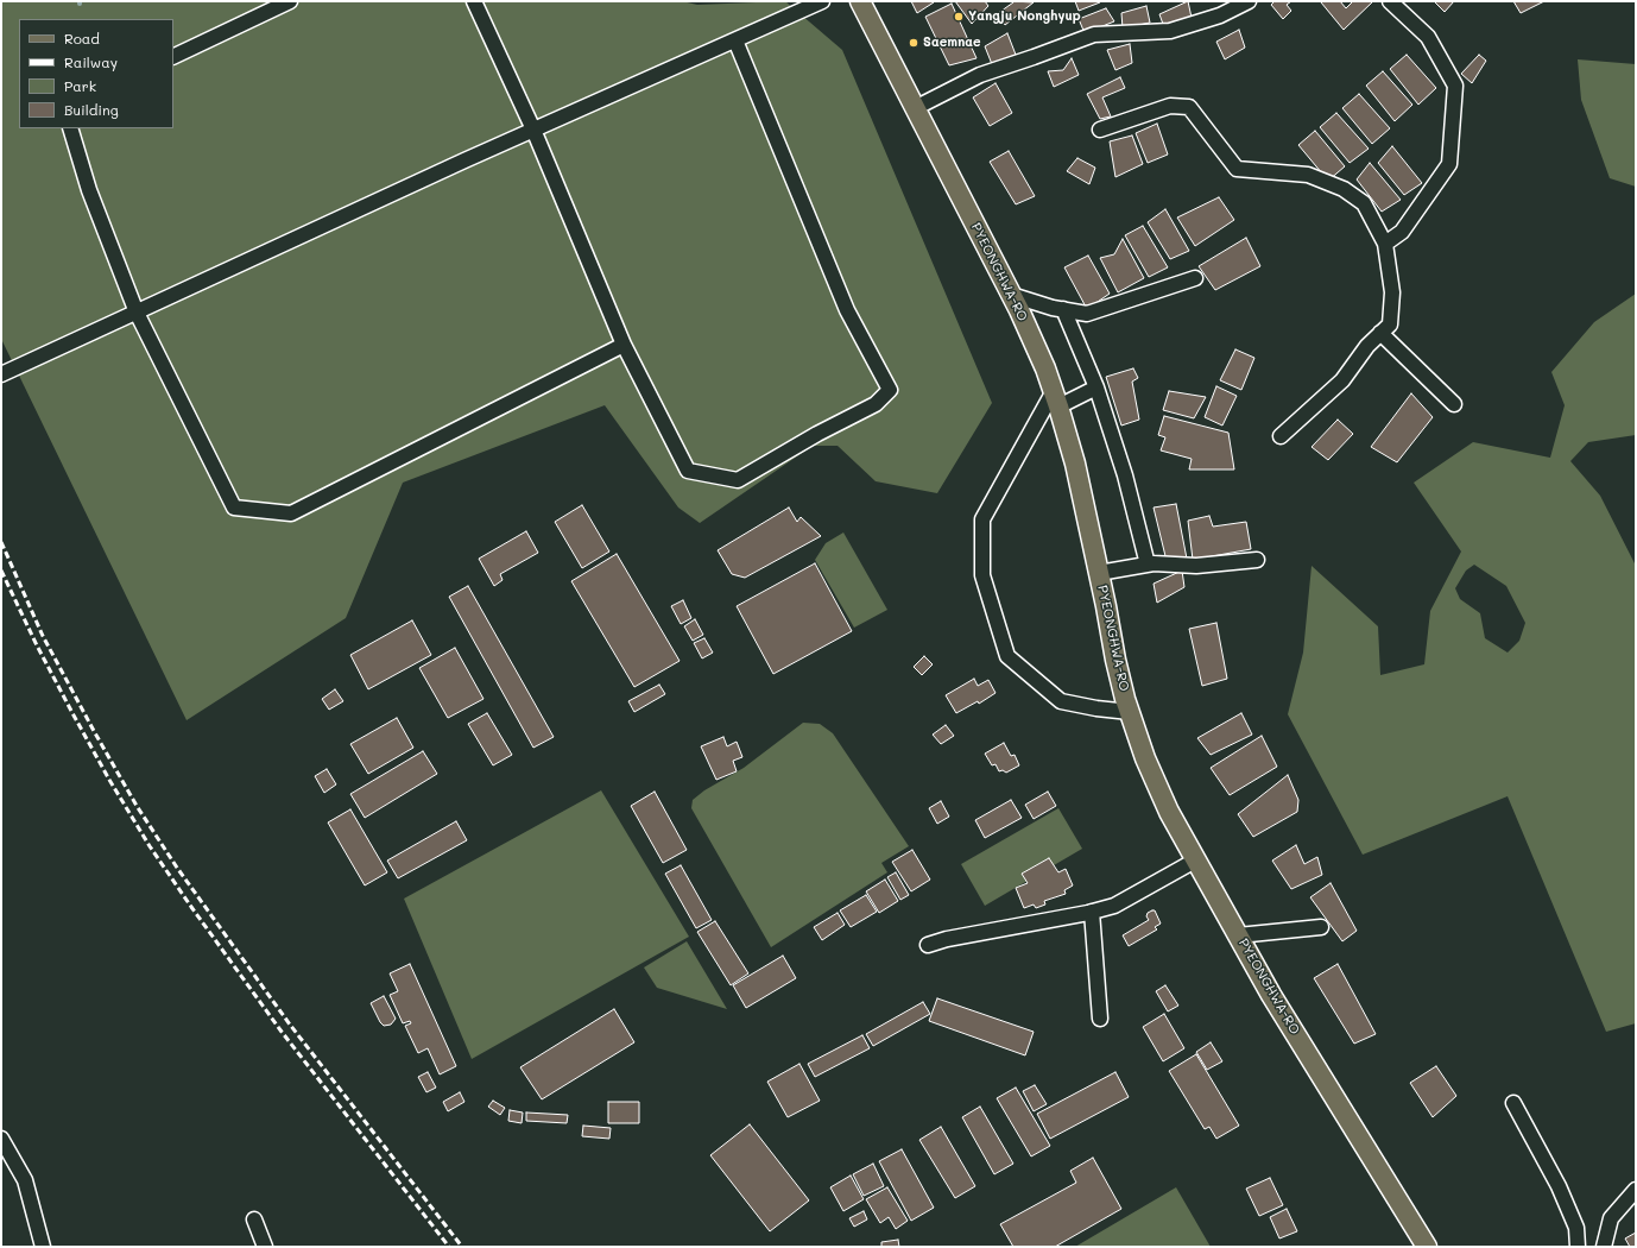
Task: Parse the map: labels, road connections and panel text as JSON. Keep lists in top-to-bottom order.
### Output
{
  "streets": {
    "main road": ["PYEONGHWA-RO"]
  },
  "places": ["Yangju Nonghyup", "Saemnae"],
  "legend": [
    "Road",
    "Railway",
    "Park",
    "Building"
  ]
}
